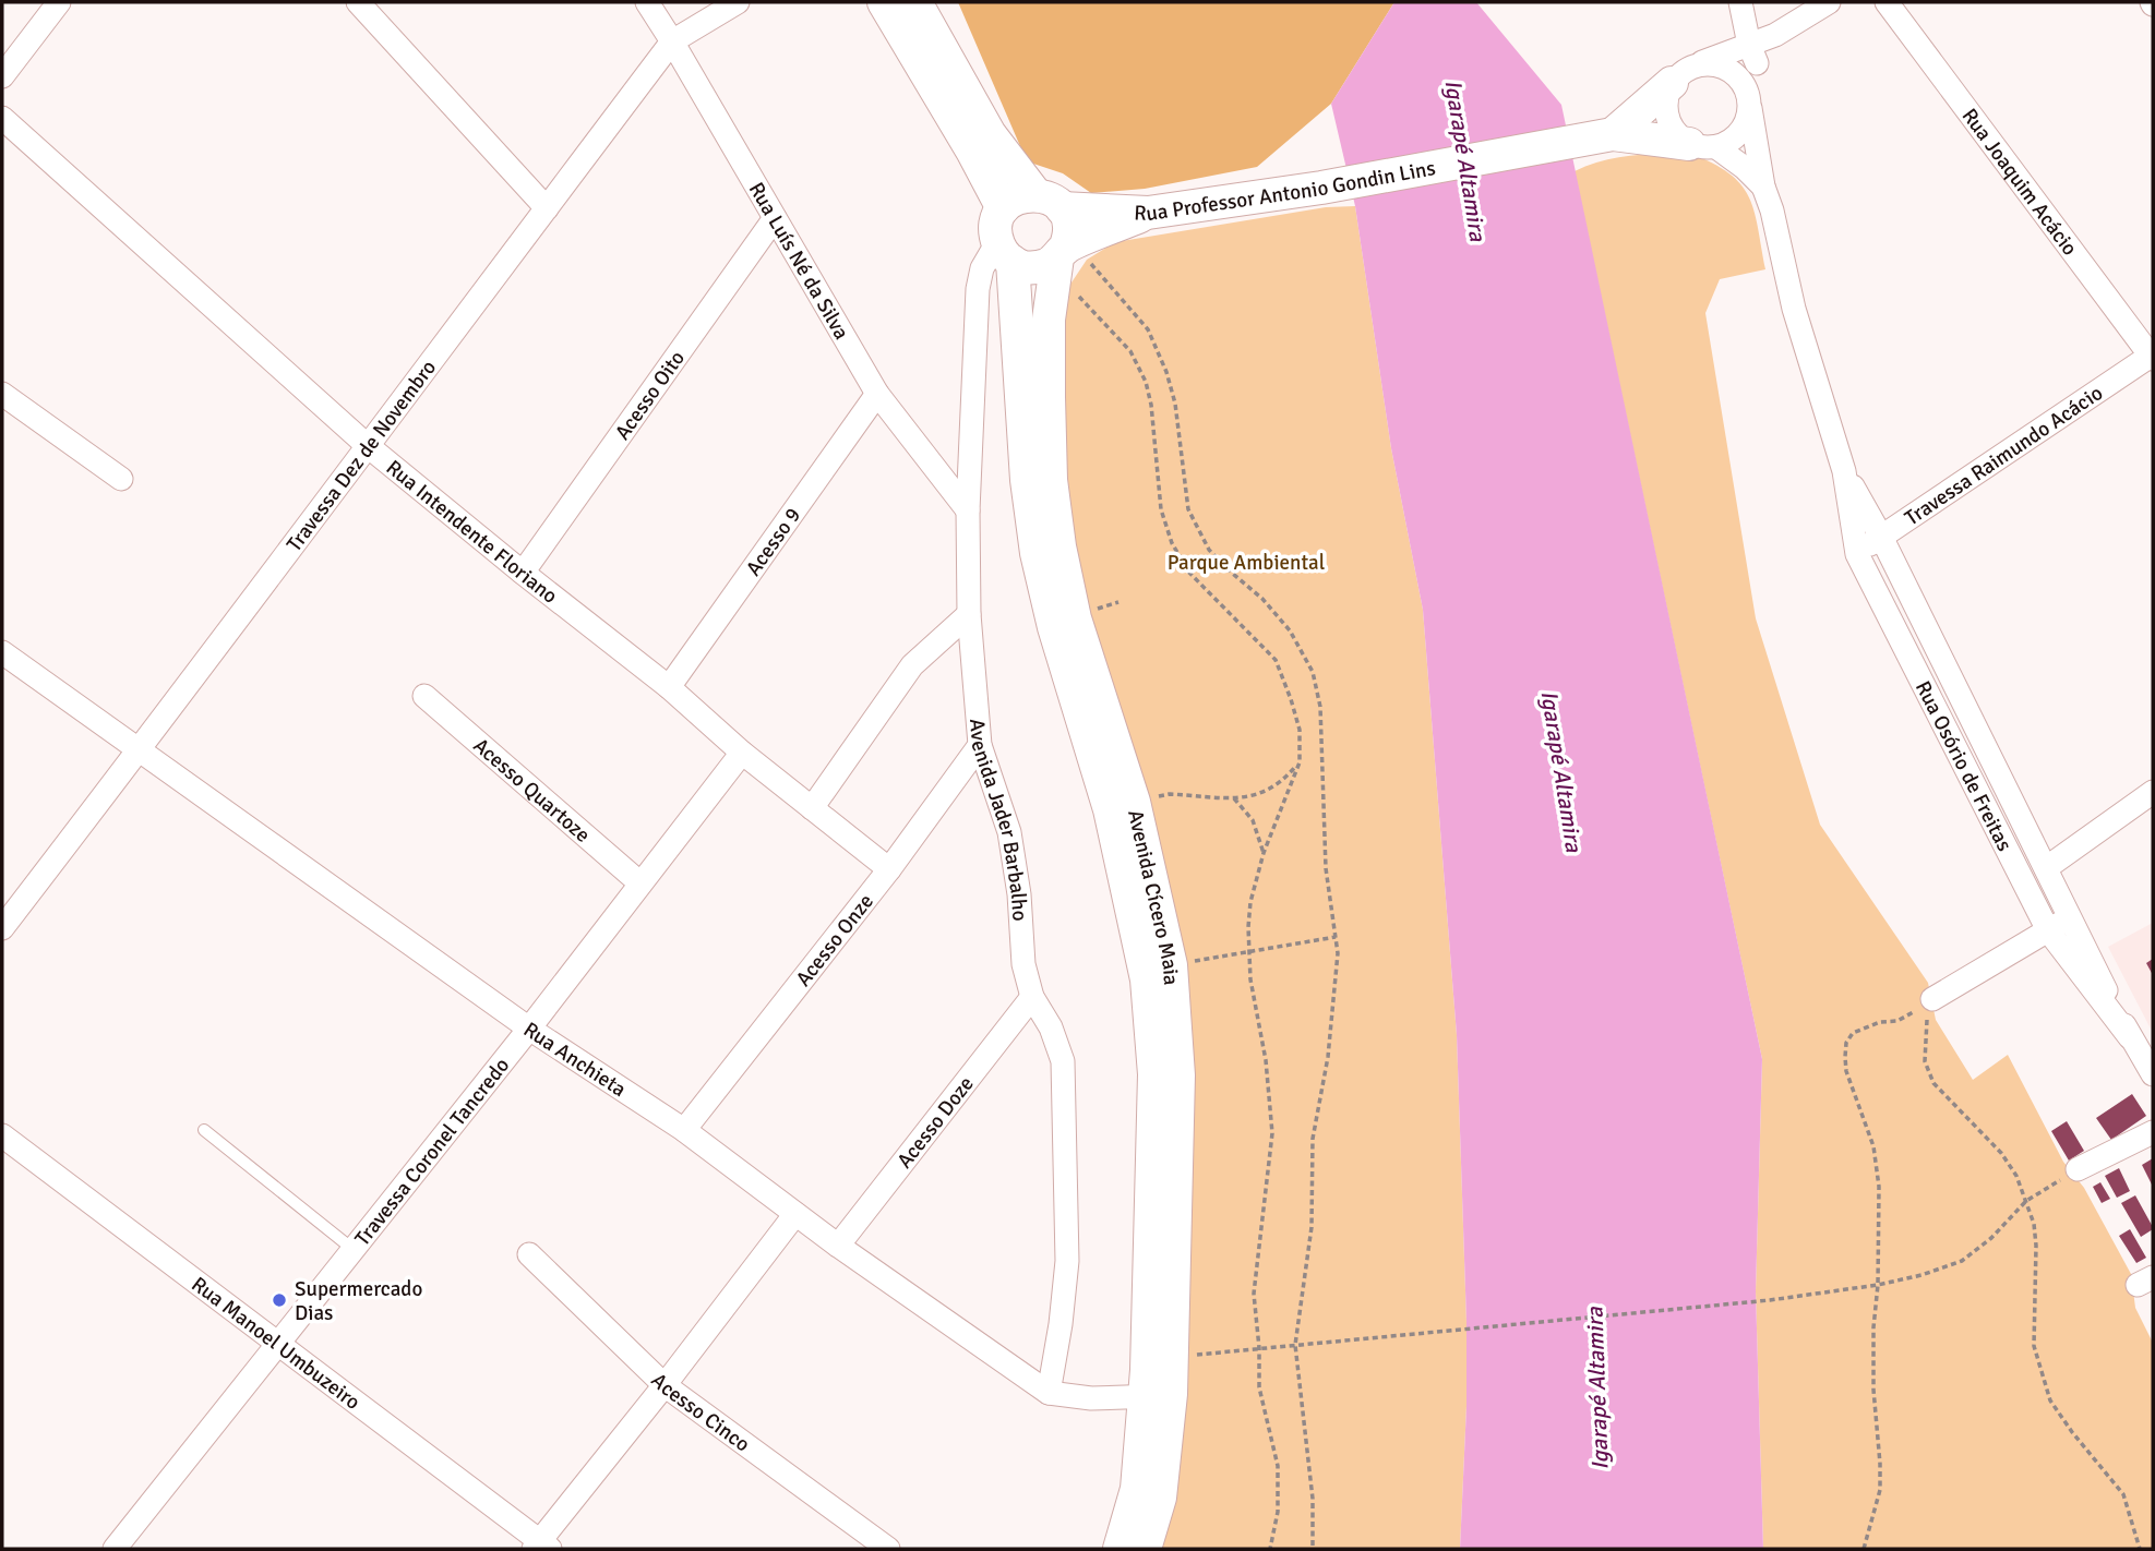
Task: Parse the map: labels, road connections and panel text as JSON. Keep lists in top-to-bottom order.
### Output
{
  "streets": {
    "main road": ["Rua Professor Antonio Gondin Lins", "Avenida Cícero Maia"],
    "street": [
      "Rua Joaquim Acácio",
      "Rua Luís Né da Silva",
      "Acesso Oito",
      "Travessa Dez de Novembro",
      "Travessa Raimundo Acácio",
      "Rua Intendente Floriano",
      "Acesso 9",
      "Rua Osório de Freitas",
      "Acesso Quartoze",
      "Avenida Jader Barbalho",
      "Acesso Onze",
      "Rua Anchieta",
      "Acesso Doze",
      "Travessa Coronel Tancredo",
      "Rua Manoel Umbuzeiro",
      "Acesso Cinco"
    ]
  },
  "crossings": [
    ["Rua Joaquim Acácio", "Travessa Raimundo Acácio"],
    ["Rua Professor Antonio Gondin Lins", "Rua Osório de Freitas"],
    ["Rua Professor Antonio Gondin Lins", "Avenida Jader Barbalho"],
    ["Rua Professor Antonio Gondin Lins", "Avenida Cícero Maia"],
    ["Rua Luís Né da Silva", "Acesso Oito"],
    ["Rua Luís Né da Silva", "Travessa Dez de Novembro"],
    ["Rua Luís Né da Silva", "Acesso 9"],
    ["Rua Luís Né da Silva", "Avenida Jader Barbalho"],
    ["Acesso Oito", "Rua Intendente Floriano"],
    ["Travessa Dez de Novembro", "Rua Intendente Floriano"],
    ["Travessa Dez de Novembro", "Rua Anchieta"],
    ["Travessa Raimundo Acácio", "Rua Osório de Freitas"],
    ["Rua Intendente Floriano", "Acesso 9"],
    ["Rua Intendente Floriano", "Acesso Onze"],
    ["Rua Intendente Floriano", "Travessa Coronel Tancredo"],
    ["Acesso Quartoze", "Travessa Coronel Tancredo"],
    ["Avenida Jader Barbalho", "Avenida Cícero Maia"],
    ["Avenida Jader Barbalho", "Acesso Onze"],
    ["Avenida Jader Barbalho", "Rua Anchieta"],
    ["Avenida Jader Barbalho", "Acesso Doze"],
    ["Avenida Cícero Maia", "Rua Anchieta"],
    ["Acesso Onze", "Rua Anchieta"],
    ["Rua Anchieta", "Acesso Doze"],
    ["Rua Anchieta", "Travessa Coronel Tancredo"],
    ["Travessa Coronel Tancredo", "Rua Manoel Umbuzeiro"]
  ],
  "water": ["Igarapé Altamira"],
  "parks": ["Parque Ambiental"],
  "places": ["Supermercado Dias"]
}
